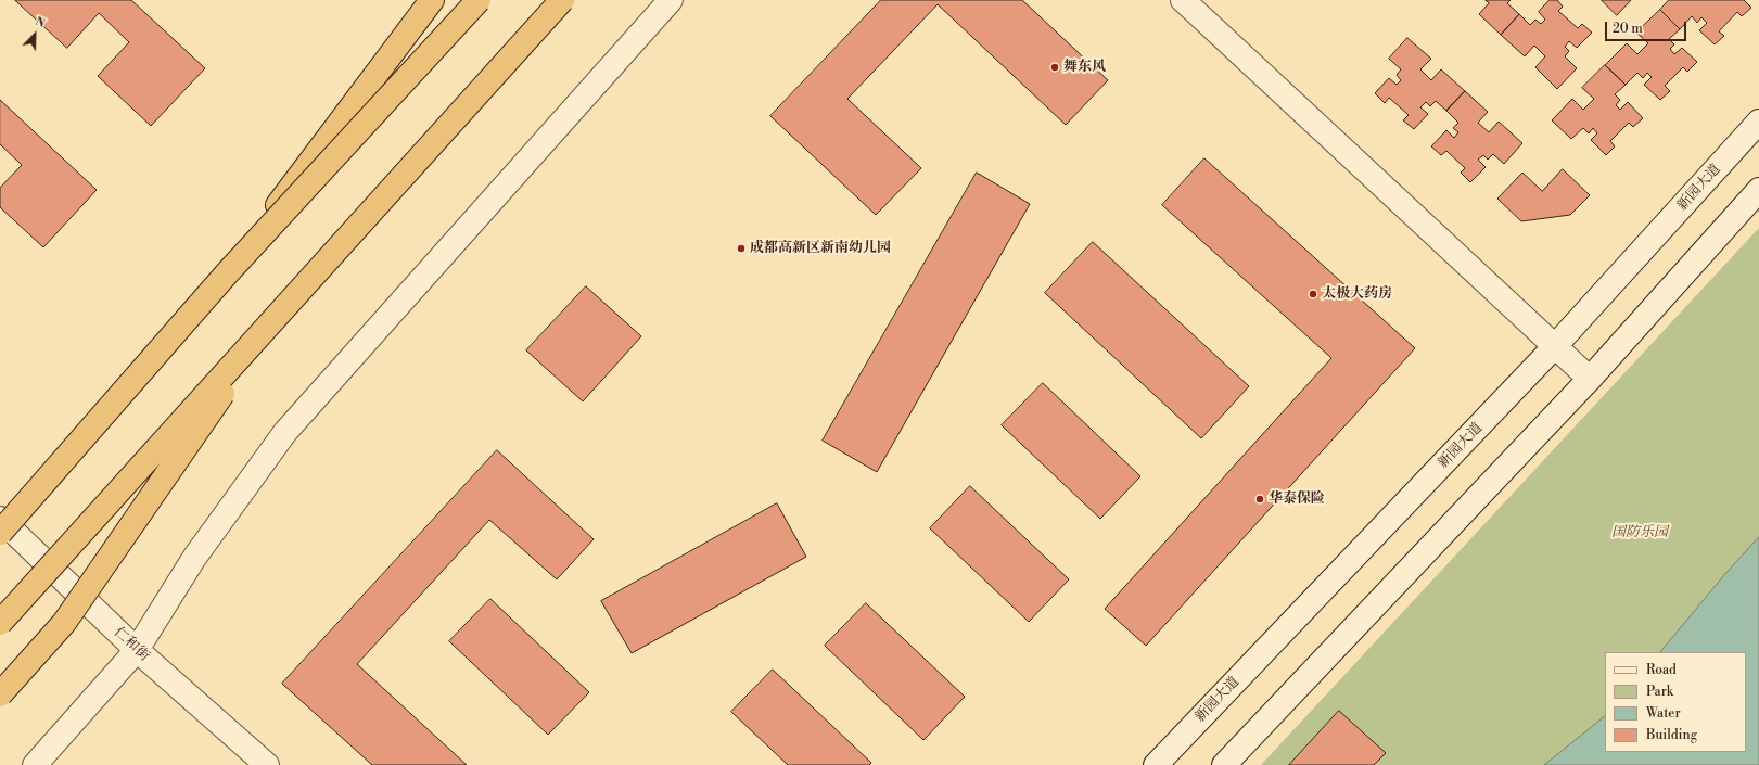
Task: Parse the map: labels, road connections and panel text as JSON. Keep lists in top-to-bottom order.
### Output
{
  "streets": {
    "street": ["新园大道", "仁和街"]
  },
  "parks": ["国防乐园"],
  "places": [
    "舞东风",
    "成都高新区新南幼儿园",
    "太极大药房",
    "华泰保险"
  ],
  "legend": [
    "Road",
    "Park",
    "Water",
    "Building"
  ],
  "scale_bar": "20 m",
  "north": "top right"
}
